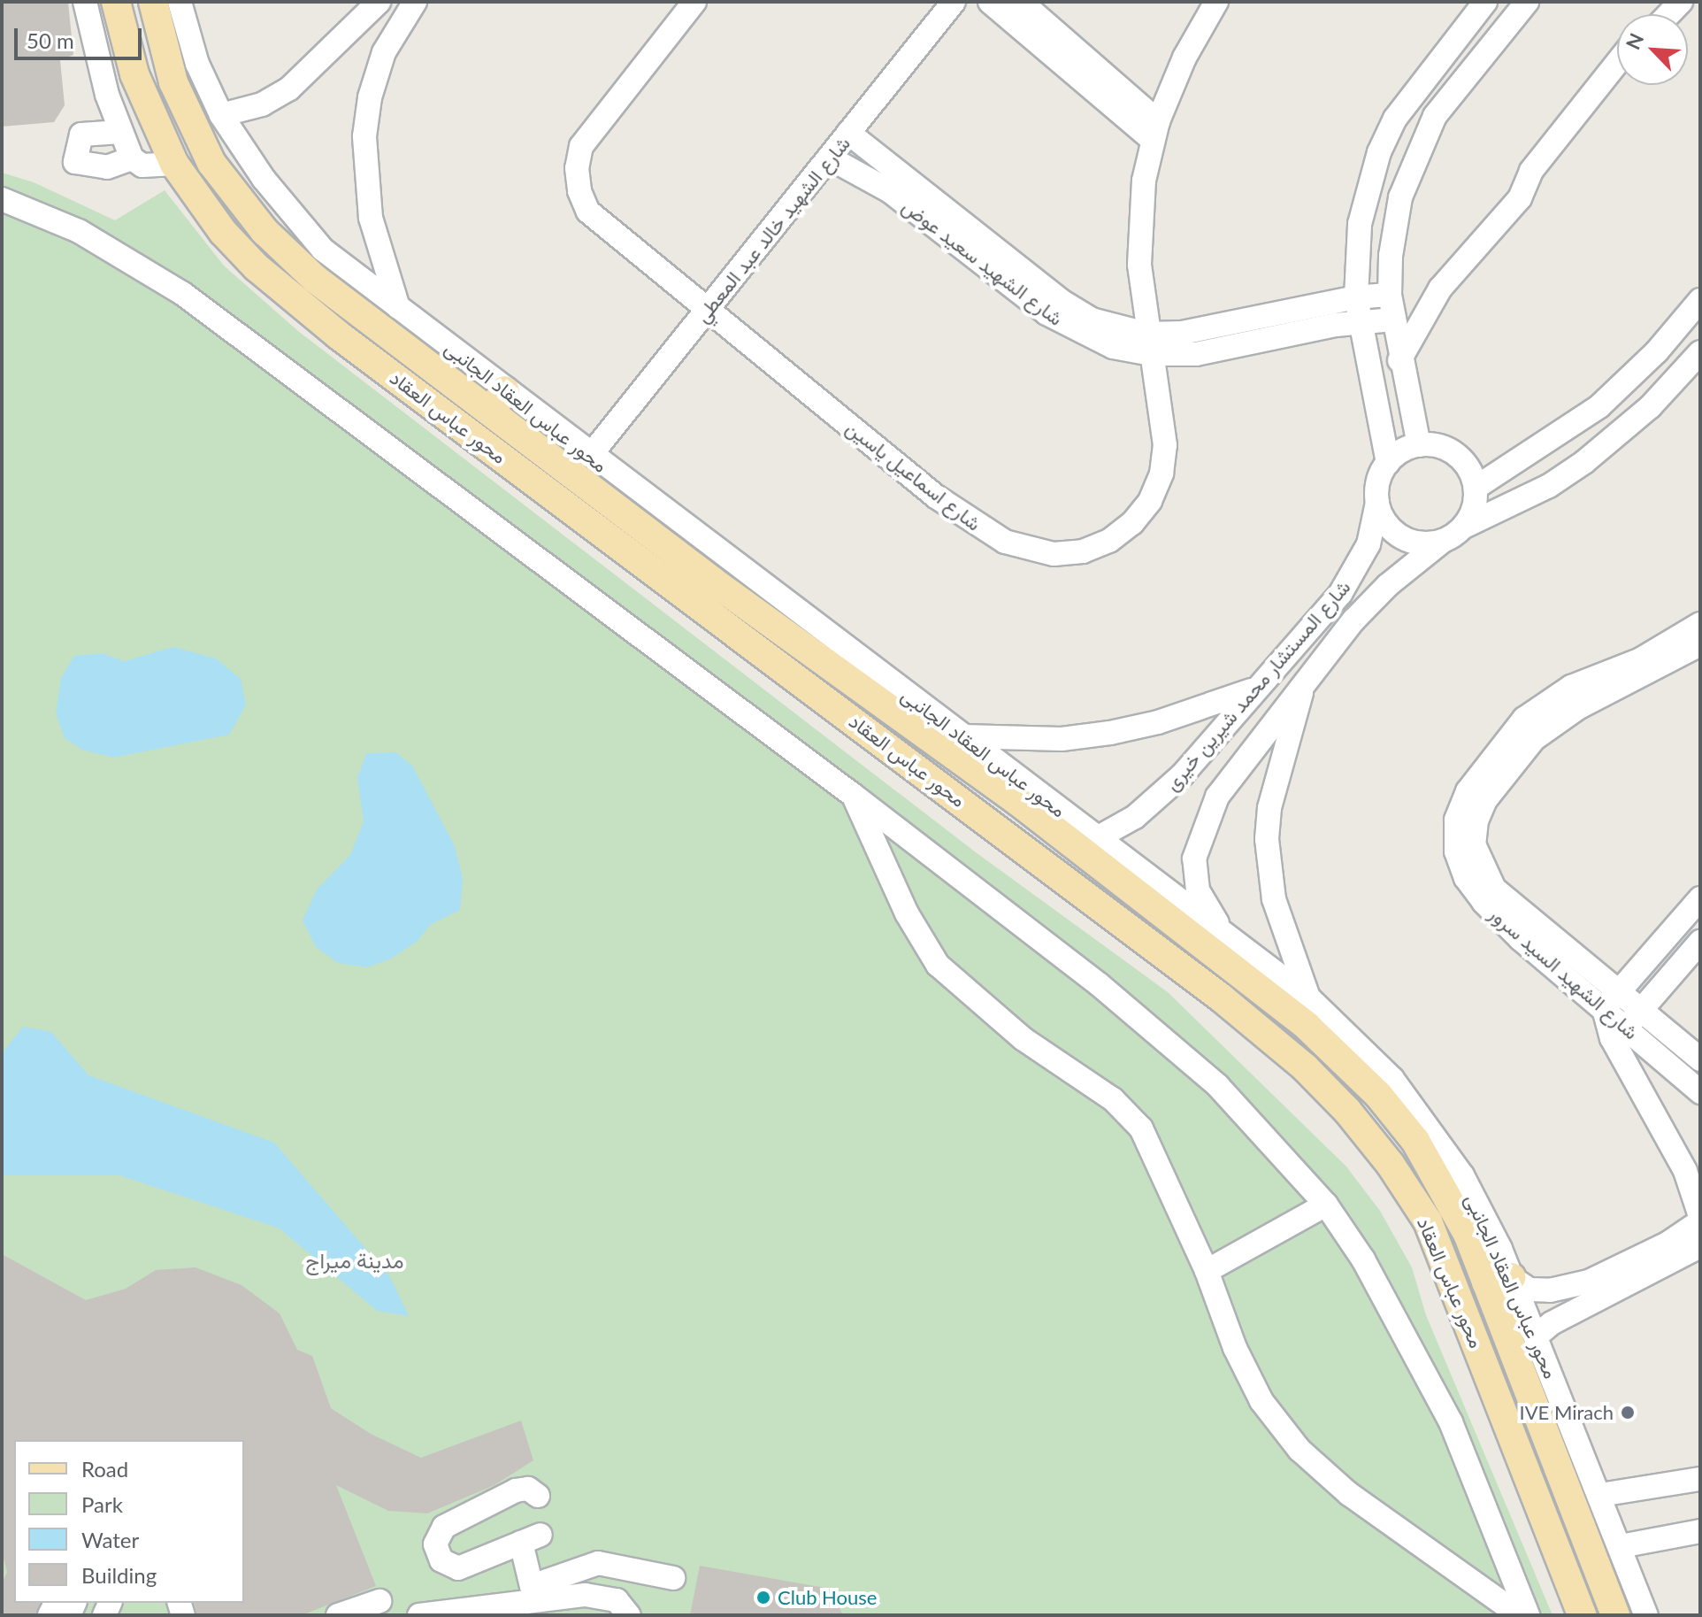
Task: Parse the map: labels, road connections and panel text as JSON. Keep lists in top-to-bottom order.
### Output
{
  "streets": {
    "main road": ["محور عباس العقاد"],
    "street": [
      "شارع الشهيد خالد عبد المعطي",
      "شارع الشهيد سعيد عوض",
      "محور عباس العقاد الجانبى",
      "شارع اسماعيل ياسين",
      "شارع المستشار محمد شيرين خيرى",
      "شارع الشهيد السيد سرور"
    ]
  },
  "crossings": [
    ["شارع الشهيد خالد عبد المعطي", "شارع الشهيد سعيد عوض"],
    ["شارع الشهيد خالد عبد المعطي", "محور عباس العقاد الجانبى"],
    ["شارع الشهيد خالد عبد المعطي", "شارع اسماعيل ياسين"],
    ["شارع الشهيد سعيد عوض", "شارع اسماعيل ياسين"],
    ["محور عباس العقاد الجانبى", "محور عباس العقاد"],
    ["محور عباس العقاد الجانبى", "شارع المستشار محمد شيرين خيرى"],
    ["محور عباس العقاد", "شارع المستشار محمد شيرين خيرى"]
  ],
  "districts": ["مدينة ميراج"],
  "places": ["IVE Mirach", "Club House"],
  "legend": [
    "Road",
    "Park",
    "Water",
    "Building"
  ],
  "scale_bar": "50 m",
  "north": "top left"
}
